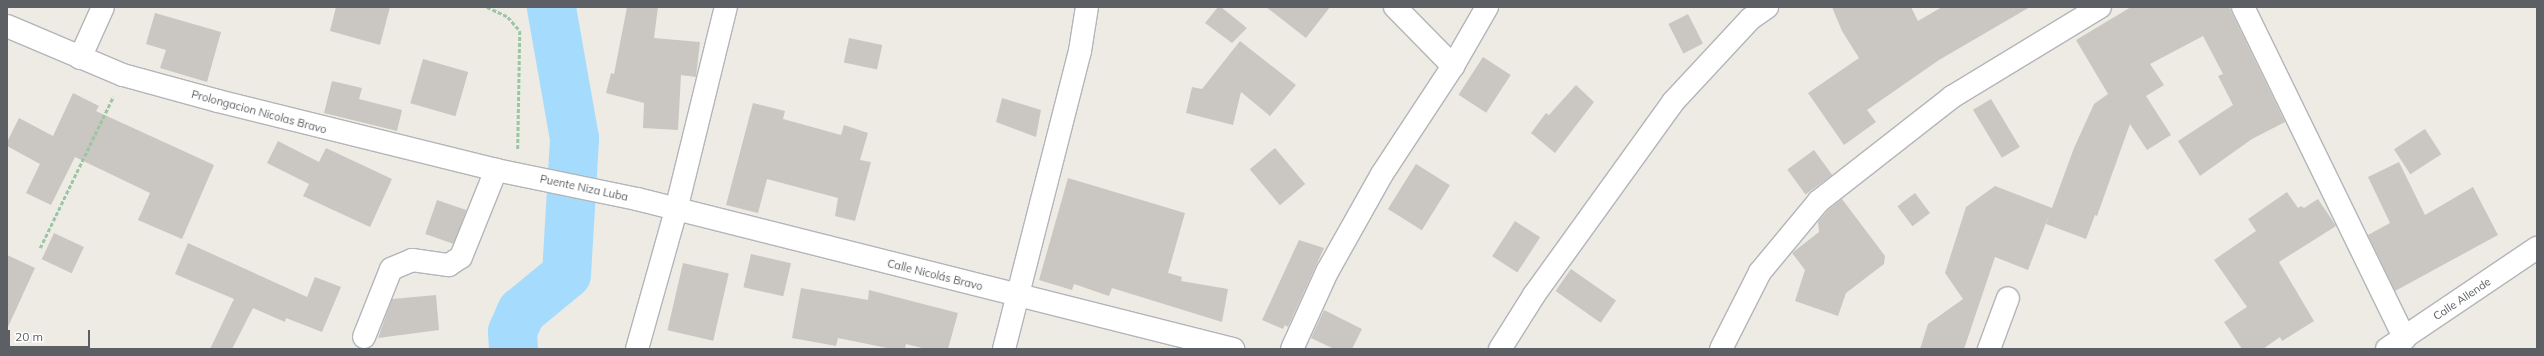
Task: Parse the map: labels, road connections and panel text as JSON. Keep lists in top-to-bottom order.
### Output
{
  "streets": {
    "street": [
      "Prolongacion Nicolas Bravo",
      "Puente Niza Luba",
      "Calle Nicolás Bravo",
      "Calle Allende"
    ]
  },
  "crossings": [
    ["Prolongacion Nicolas Bravo", "Puente Niza Luba"],
    ["Puente Niza Luba", "Calle Nicolás Bravo"]
  ],
  "scale_bar": "20 m"
}
